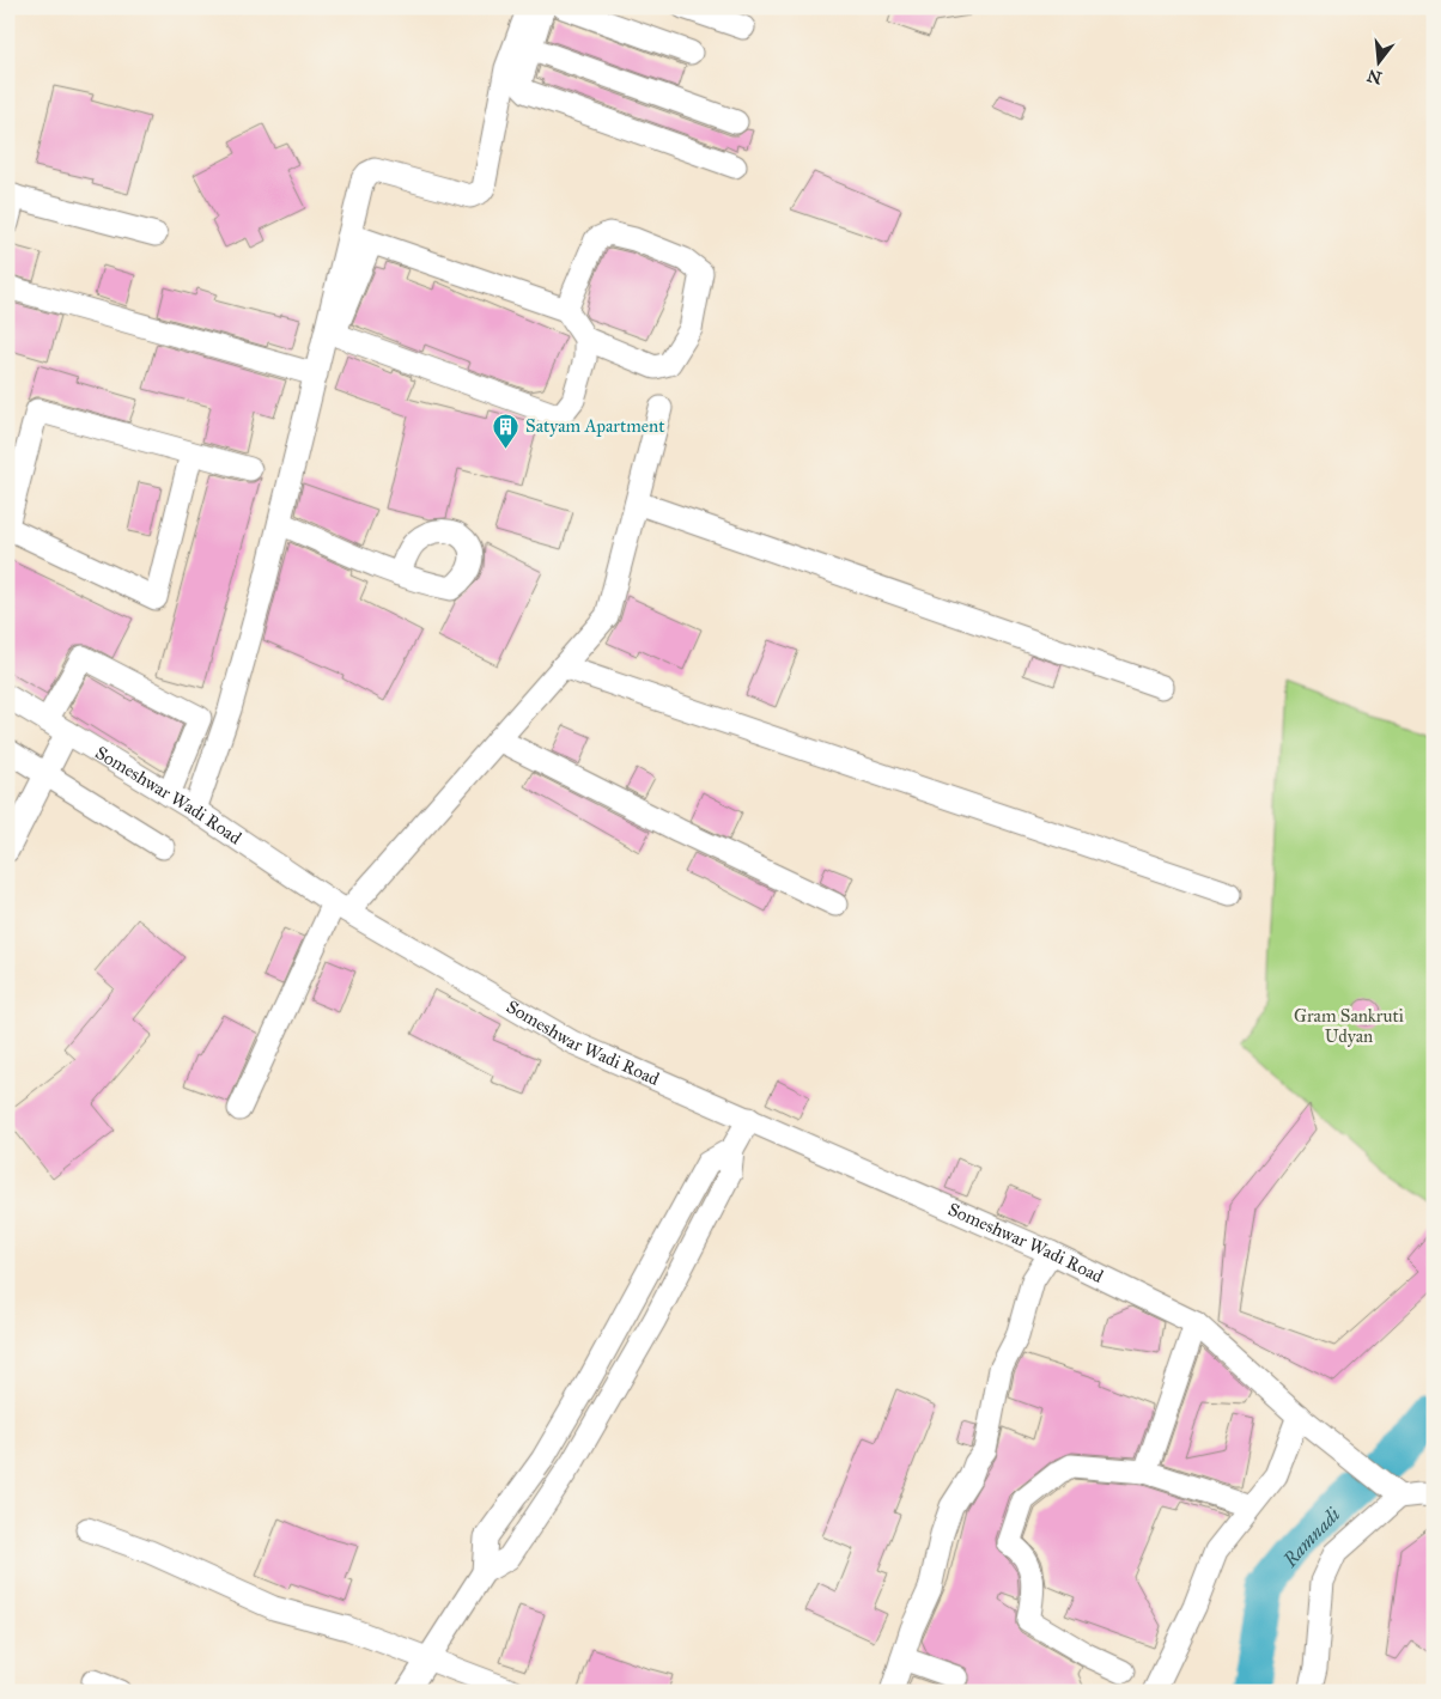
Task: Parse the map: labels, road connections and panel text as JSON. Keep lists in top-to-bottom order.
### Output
{
  "streets": {
    "street": ["Someshwar Wadi Road"]
  },
  "water": ["Ramnadi"],
  "parks": ["Gram Sankruti Udyan"],
  "places": {
    "building": ["Satyam Apartment"]
  },
  "north": "bottom"
}
